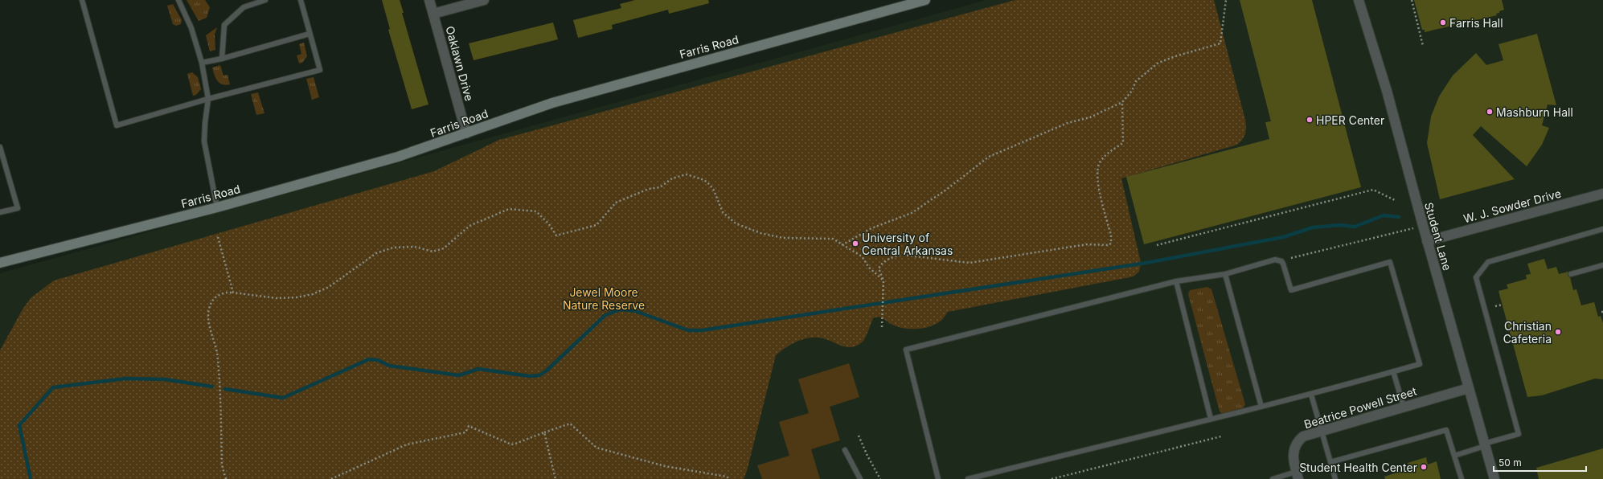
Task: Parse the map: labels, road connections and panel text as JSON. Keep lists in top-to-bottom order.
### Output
{
  "streets": {
    "street": [
      "Farris Road",
      "Oaklawn Drive",
      "W. J. Sowder Drive",
      "Student Lane",
      "Beatrice Powell Street"
    ]
  },
  "crossings": [
    ["Farris Road", "Oaklawn Drive"],
    ["W. J. Sowder Drive", "Student Lane"],
    ["Student Lane", "Beatrice Powell Street"]
  ],
  "parks": ["Jewel Moore Nature Reserve"],
  "places": [
    "Farris Hall",
    "Mashburn Hall",
    "HPER Center",
    "University of Central Arkansas",
    "Christian Cafeteria",
    "Student Health Center"
  ],
  "scale_bar": "50 m"
}
